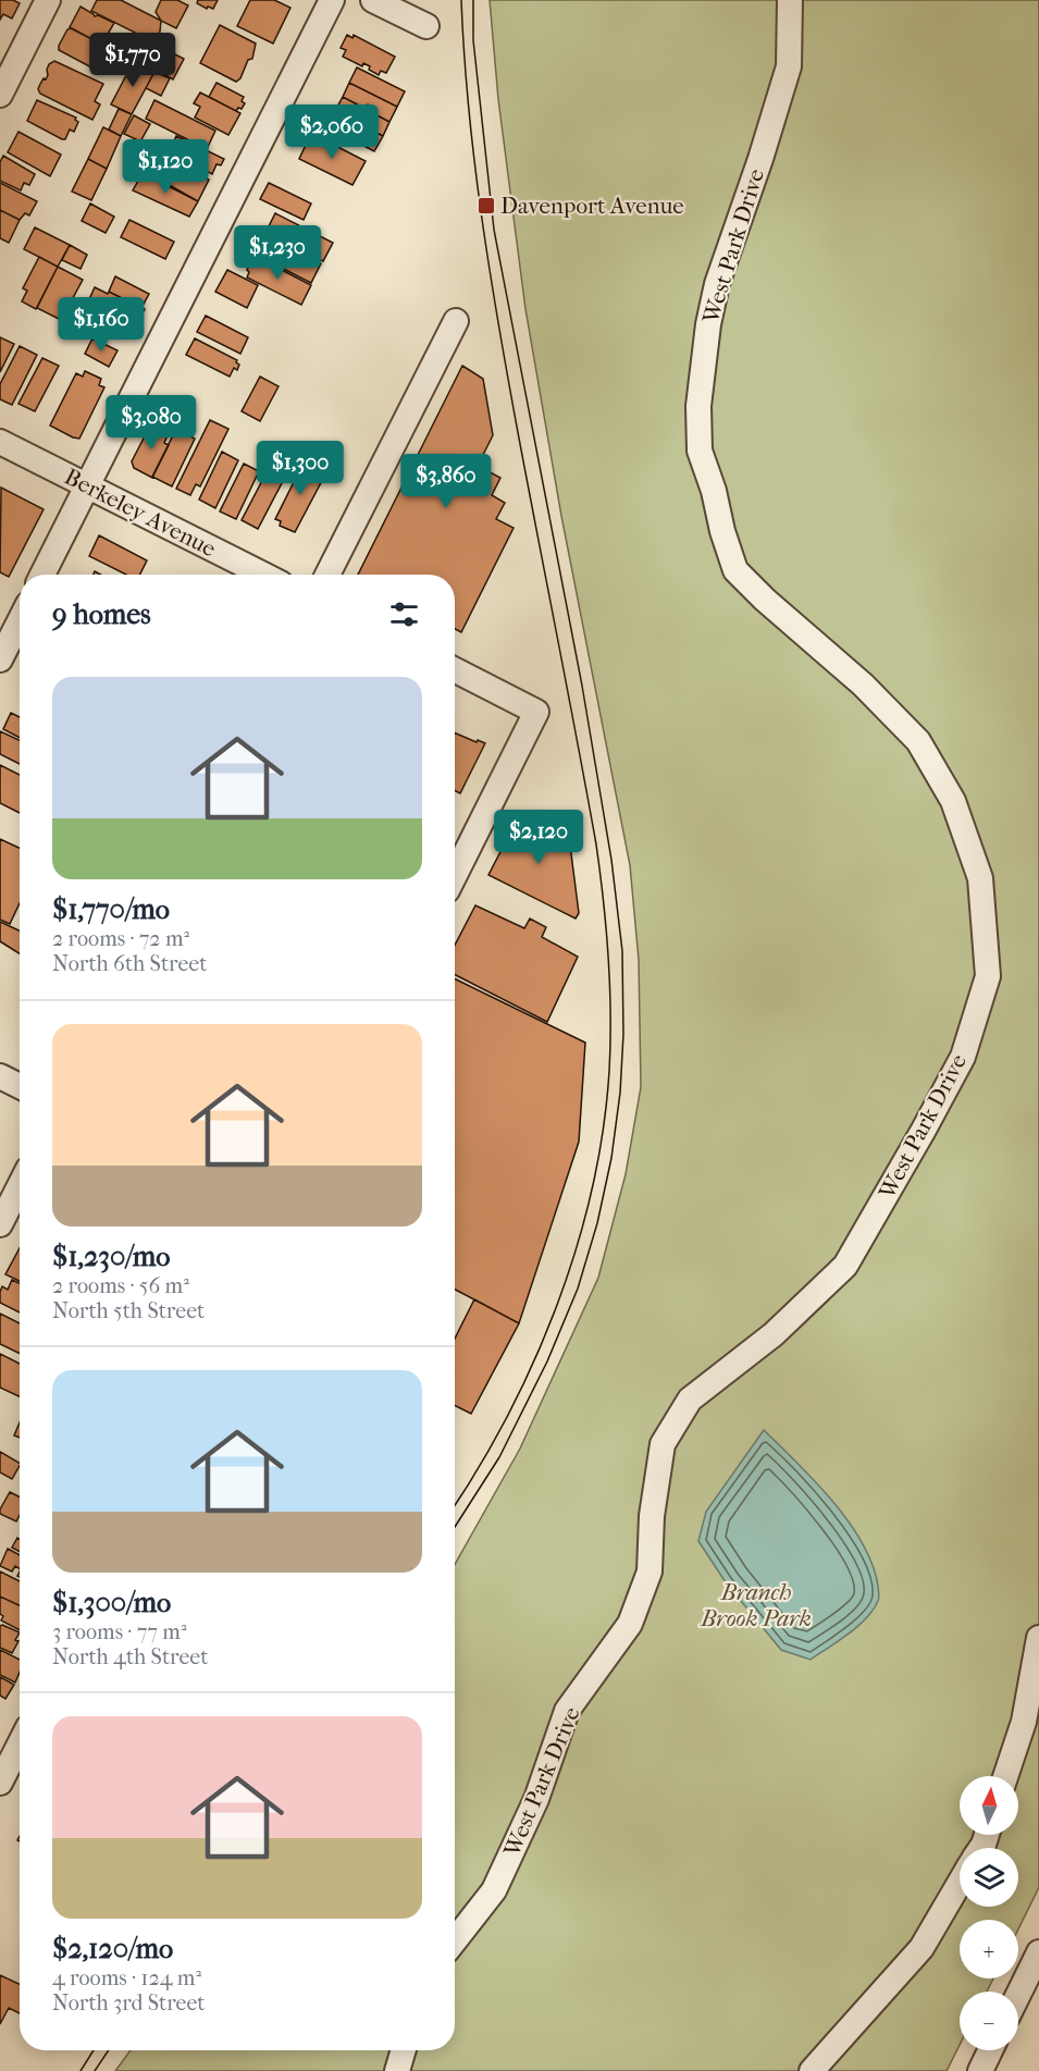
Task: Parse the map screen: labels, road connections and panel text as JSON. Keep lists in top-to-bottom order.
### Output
{
  "streets": {
    "street": ["West Park Drive", "Berkeley Avenue"]
  },
  "parks": ["Branch Brook Park"],
  "places": {
    "transit": ["Davenport Avenue"]
  },
  "north": "top",
  "page": {
    "price": [
      "$1,770",
      "$2,060",
      "$1,120",
      "$1,230",
      "$1,160",
      "$3,080",
      "$1,300",
      "$3,860",
      "$2,120"
    ],
    "heading": "9 homes",
    "list": [
      {
        "name": "$1,770/mo",
        "note": "2 rooms · 72 m² · North 6th Street"
      },
      {
        "name": "$1,230/mo",
        "note": "2 rooms · 56 m² · North 5th Street"
      },
      {
        "name": "$1,300/mo",
        "note": "3 rooms · 77 m² · North 4th Street"
      },
      {
        "name": "$2,120/mo",
        "note": "4 rooms · 124 m² · North 3rd Street"
      }
    ],
    "map_buttons": ["+", "−"]
  }
}
